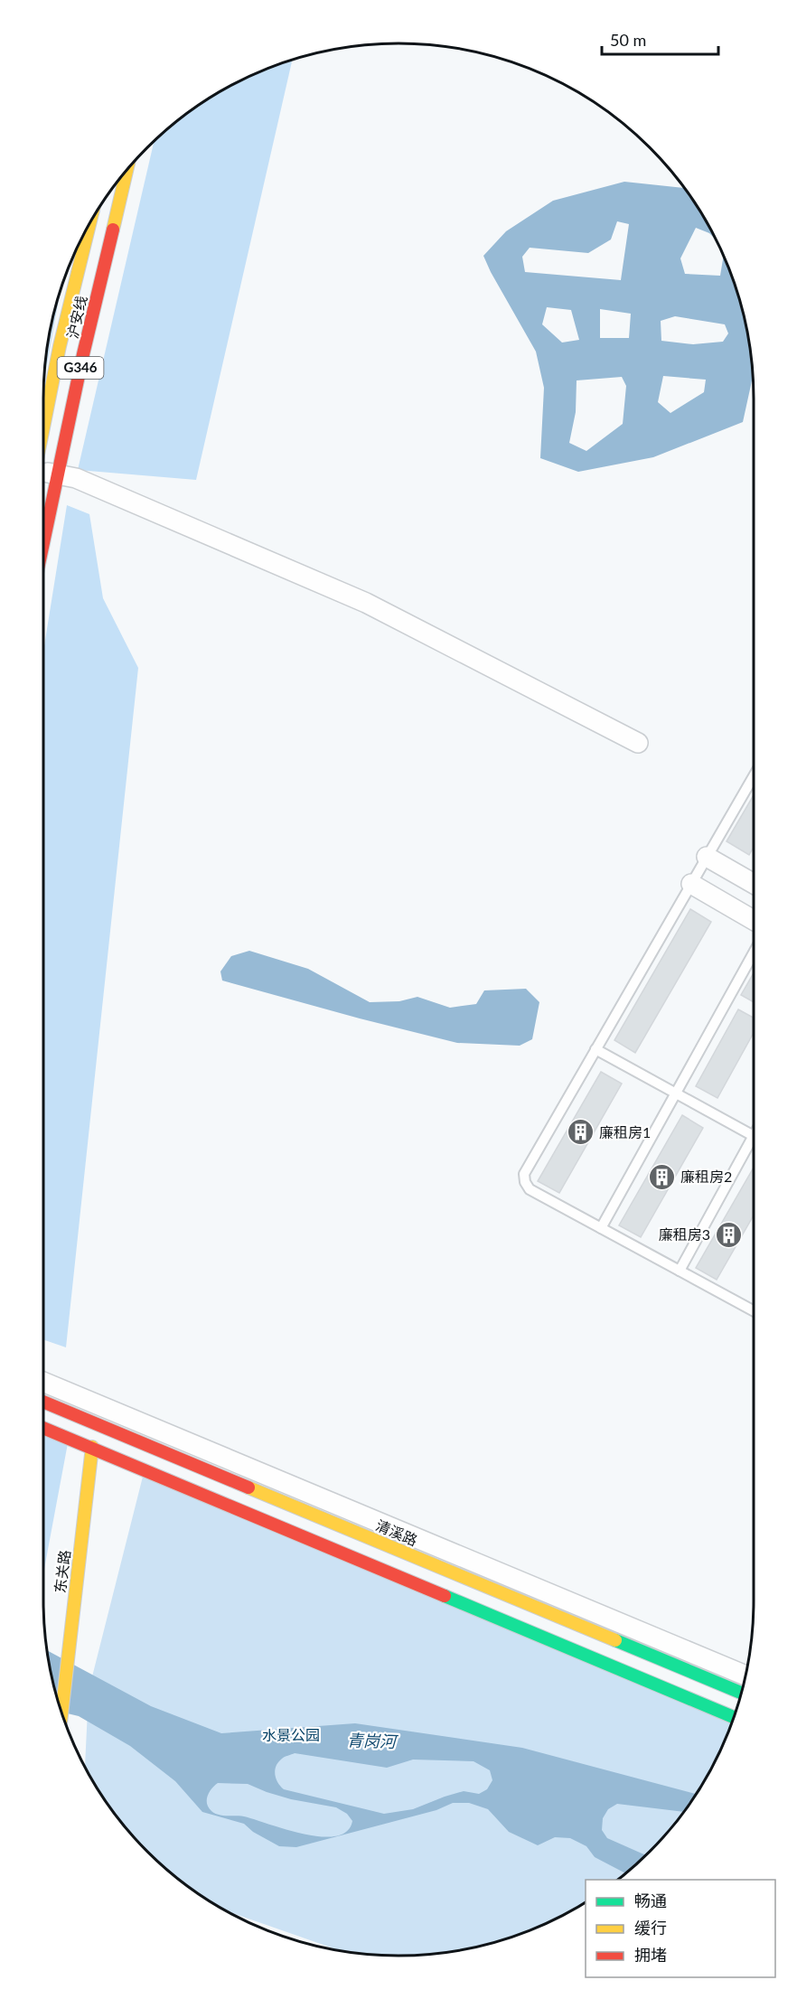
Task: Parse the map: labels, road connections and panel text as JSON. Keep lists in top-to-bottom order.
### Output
{
  "streets": {
    "main road": [
      "沪安线",
      "G346",
      "清溪路",
      "东关路"
    ]
  },
  "water": ["青岗河"],
  "parks": ["水景公园"],
  "places": {
    "building": ["廉租房1", "廉租房2", "廉租房3"]
  },
  "legend": ["畅通", "缓行", "拥堵"],
  "scale_bar": "50 m"
}
